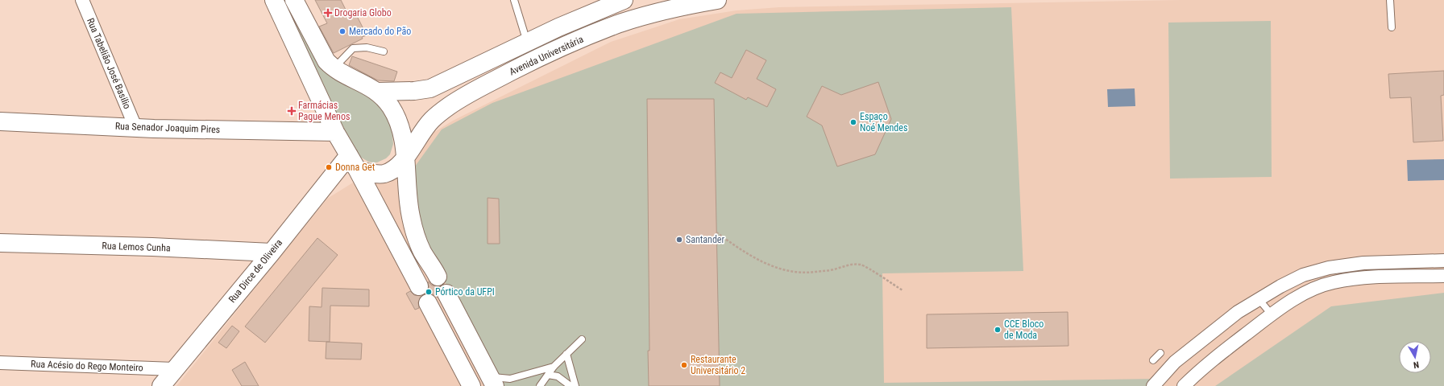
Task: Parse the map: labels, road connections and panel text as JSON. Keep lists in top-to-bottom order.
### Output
{
  "streets": {
    "main road": [
      "Avenida Universitária",
      "Rua Senador Joaquim Pires",
      "Rua Lemos Cunha",
      "Rua Dirce de Oliveira"
    ],
    "street": ["Rua Tabelião José Basilio", "Rua Acésio do Rego Monteiro"]
  },
  "crossings": [
    ["Rua Tabelião José Basilio", "Rua Senador Joaquim Pires"],
    ["Rua Lemos Cunha", "Rua Dirce de Oliveira"],
    ["Rua Dirce de Oliveira", "Rua Acésio do Rego Monteiro"]
  ],
  "places": {
    "health": ["Drogaria Globo", "Farmácias Pague Menos"],
    "other": [
      "Mercado do Pão",
      "Espaço Noé Mendes",
      "Donna Get",
      "Santander",
      "Pórtico da UFPI",
      "CCE Bloco de Moda",
      "Restaurante Universitário 2"
    ]
  },
  "north": "bottom"
}
